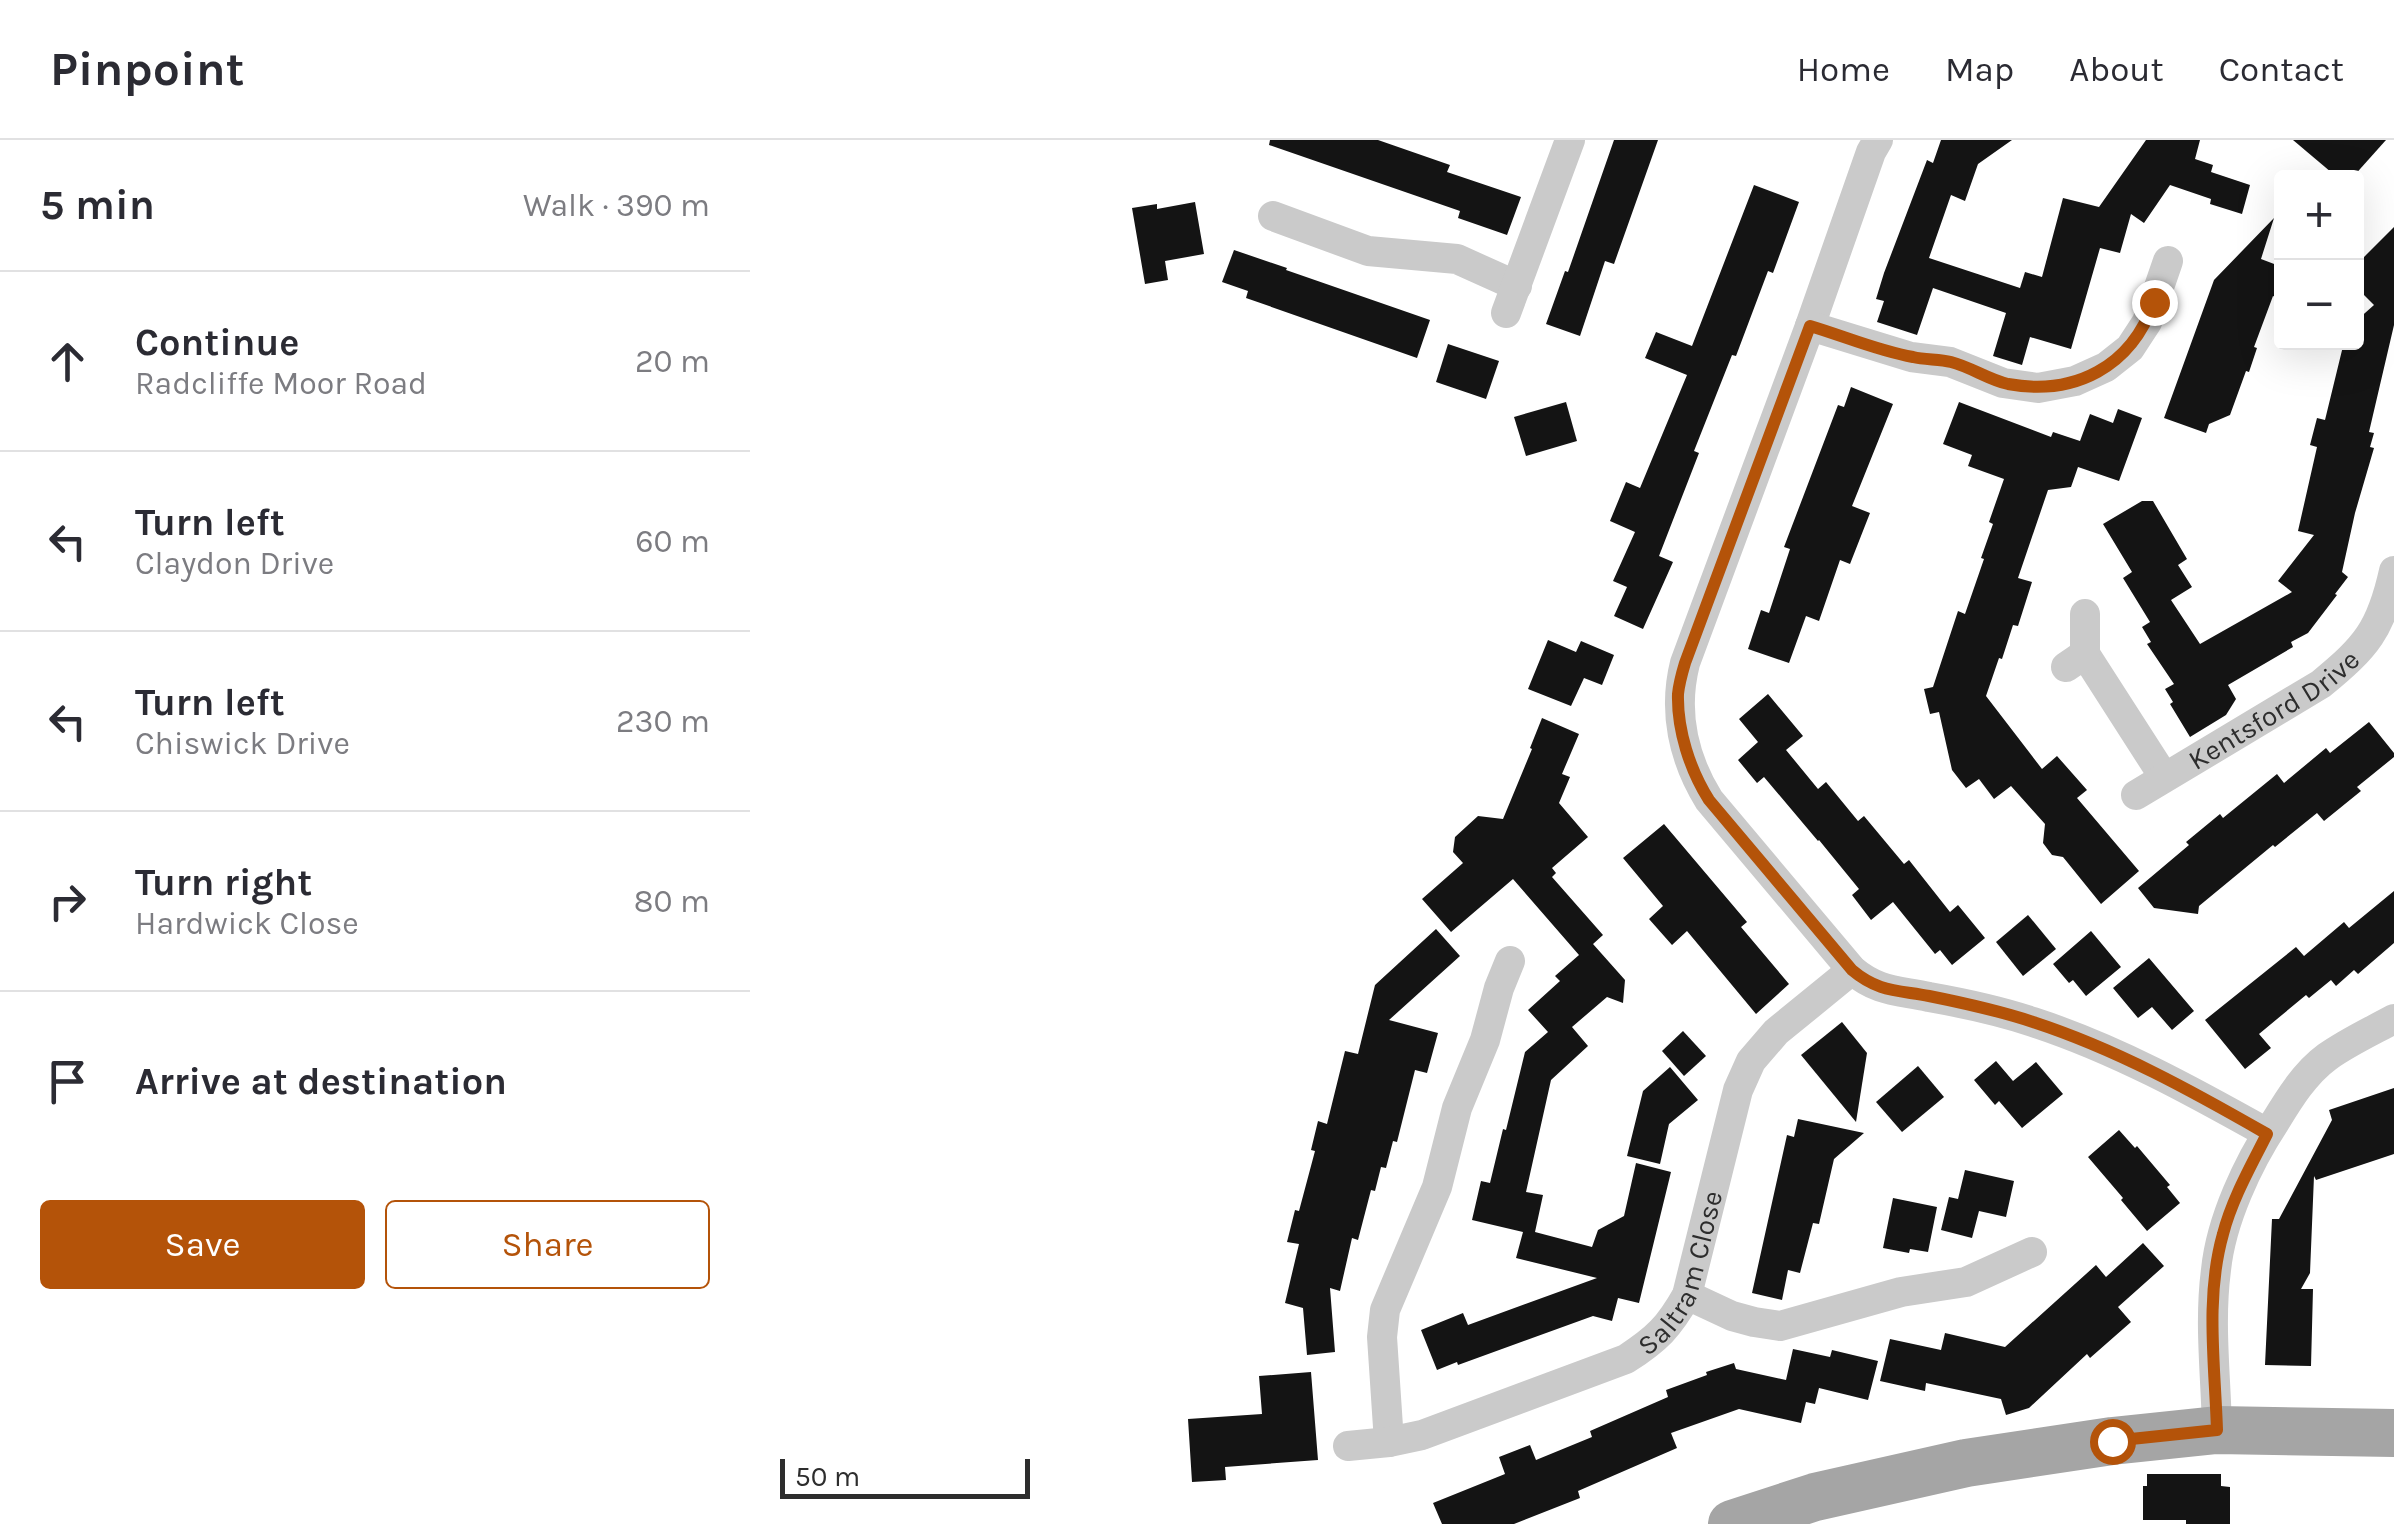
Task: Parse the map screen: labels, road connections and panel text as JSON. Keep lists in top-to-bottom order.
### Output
{
  "streets": {
    "street": ["Kentsford Drive", "Saltram Close"]
  },
  "scale_bar": "50 m",
  "page": {
    "header": "Pinpoint",
    "nav": [
      "Home",
      "Map",
      "About",
      "Contact"
    ],
    "heading": ["5 min", "Walk · 390 m"],
    "map_buttons": ["+", "−"],
    "list": [
      ["Continue", "Radcliffe Moor Road", "20 m"],
      ["Turn left", "Claydon Drive", "60 m"],
      ["Turn left", "Chiswick Drive", "230 m"],
      ["Turn right", "Hardwick Close", "80 m"],
      "Arrive at destination"
    ],
    "buttons": ["Save", "Share"],
    "scale": "50 m"
  }
}
